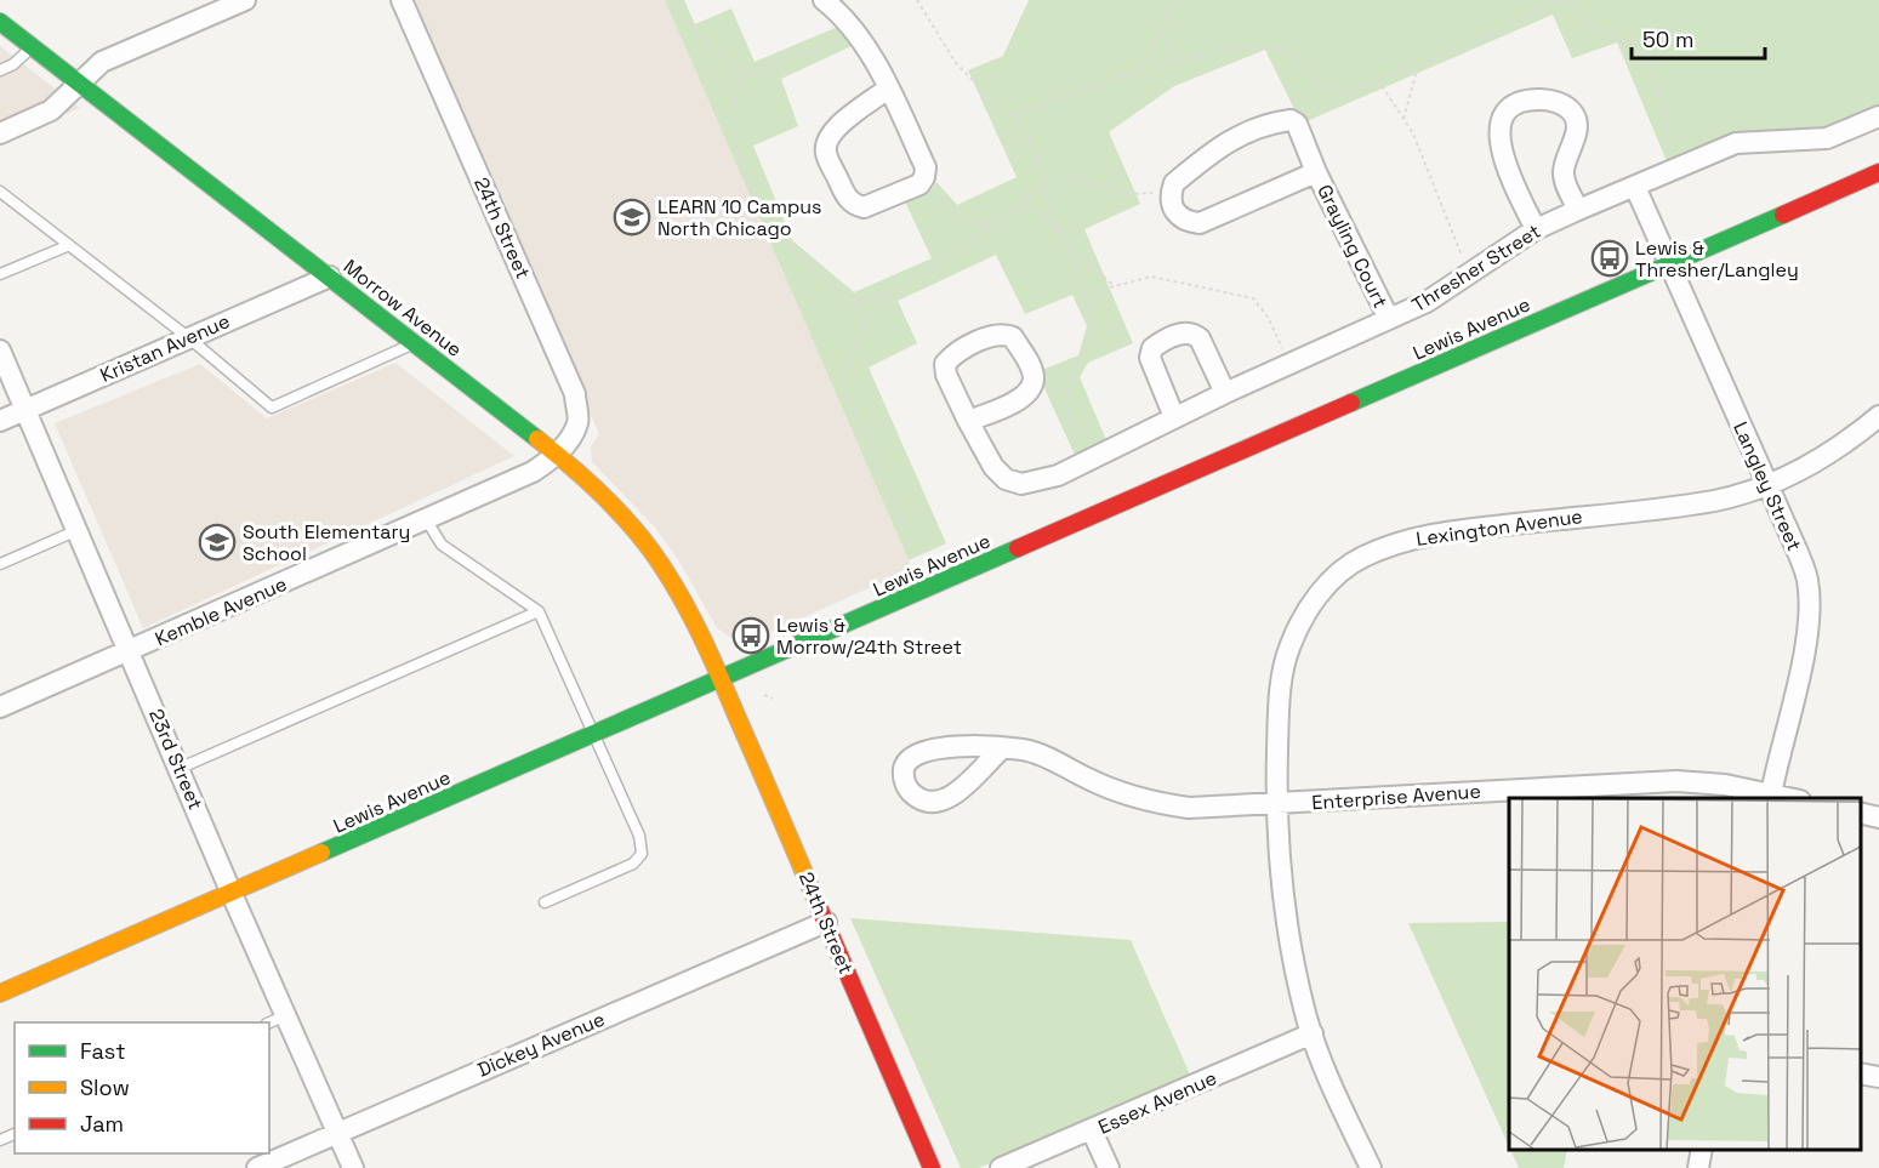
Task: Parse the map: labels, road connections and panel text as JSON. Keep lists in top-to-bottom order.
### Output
{
  "streets": {
    "main road": ["24th Street", "Morrow Avenue", "Lewis Avenue"],
    "street": [
      "Grayling Court",
      "Thresher Street",
      "Kristan Avenue",
      "Langley Street",
      "Lexington Avenue",
      "Kemble Avenue",
      "23rd Street",
      "Enterprise Avenue",
      "Dickey Avenue",
      "Essex Avenue"
    ]
  },
  "crossings": [
    ["24th Street", "Morrow Avenue"],
    ["24th Street", "Lewis Avenue"],
    ["24th Street", "Kemble Avenue"],
    ["24th Street", "Dickey Avenue"],
    ["Grayling Court", "Thresher Street"],
    ["Thresher Street", "Langley Street"],
    ["Morrow Avenue", "Lewis Avenue"],
    ["Morrow Avenue", "Kristan Avenue"],
    ["Morrow Avenue", "Kemble Avenue"],
    ["Lewis Avenue", "Langley Street"],
    ["Lewis Avenue", "23rd Street"],
    ["Kristan Avenue", "23rd Street"],
    ["Langley Street", "Lexington Avenue"],
    ["Langley Street", "Enterprise Avenue"],
    ["Lexington Avenue", "Enterprise Avenue"],
    ["Lexington Avenue", "Essex Avenue"],
    ["Kemble Avenue", "23rd Street"],
    ["23rd Street", "Dickey Avenue"]
  ],
  "places": {
    "school or university": ["LEARN 10 Campus North Chicago", "South Elementary School"],
    "bus stop": ["Lewis & Thresher/Langley", "Lewis & Morrow/24th Street"]
  },
  "legend": ["Fast", "Slow", "Jam"],
  "scale_bar": "50 m"
}
